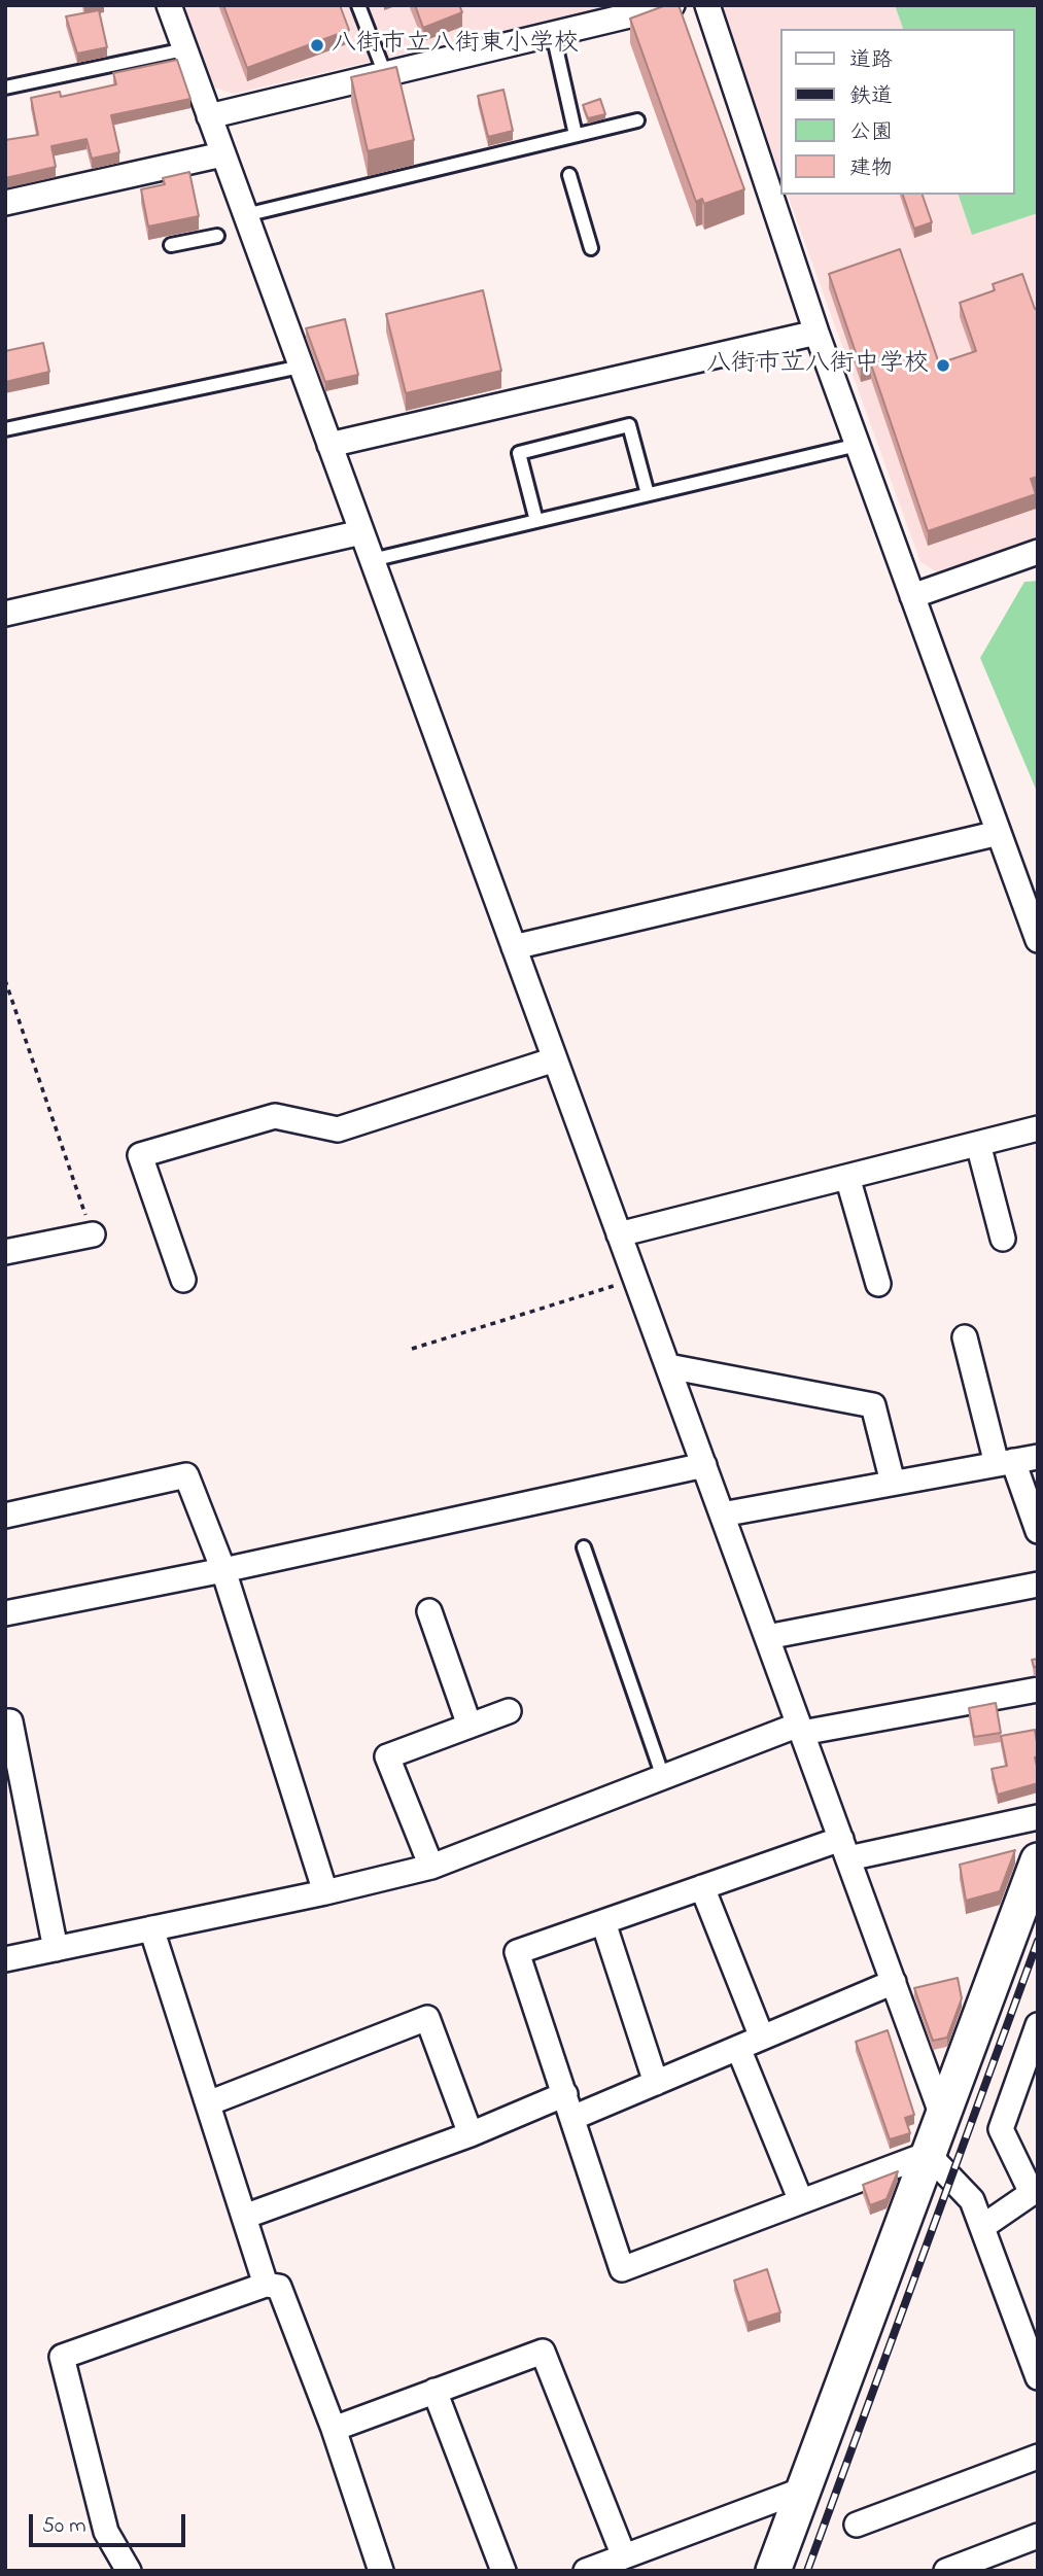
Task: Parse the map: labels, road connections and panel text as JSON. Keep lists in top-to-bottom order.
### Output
{
  "places": ["八街市立八街東小学校", "八街市立八街中学校"],
  "legend": [
    "道路",
    "鉄道",
    "公園",
    "建物"
  ],
  "scale_bar": "50 m"
}
